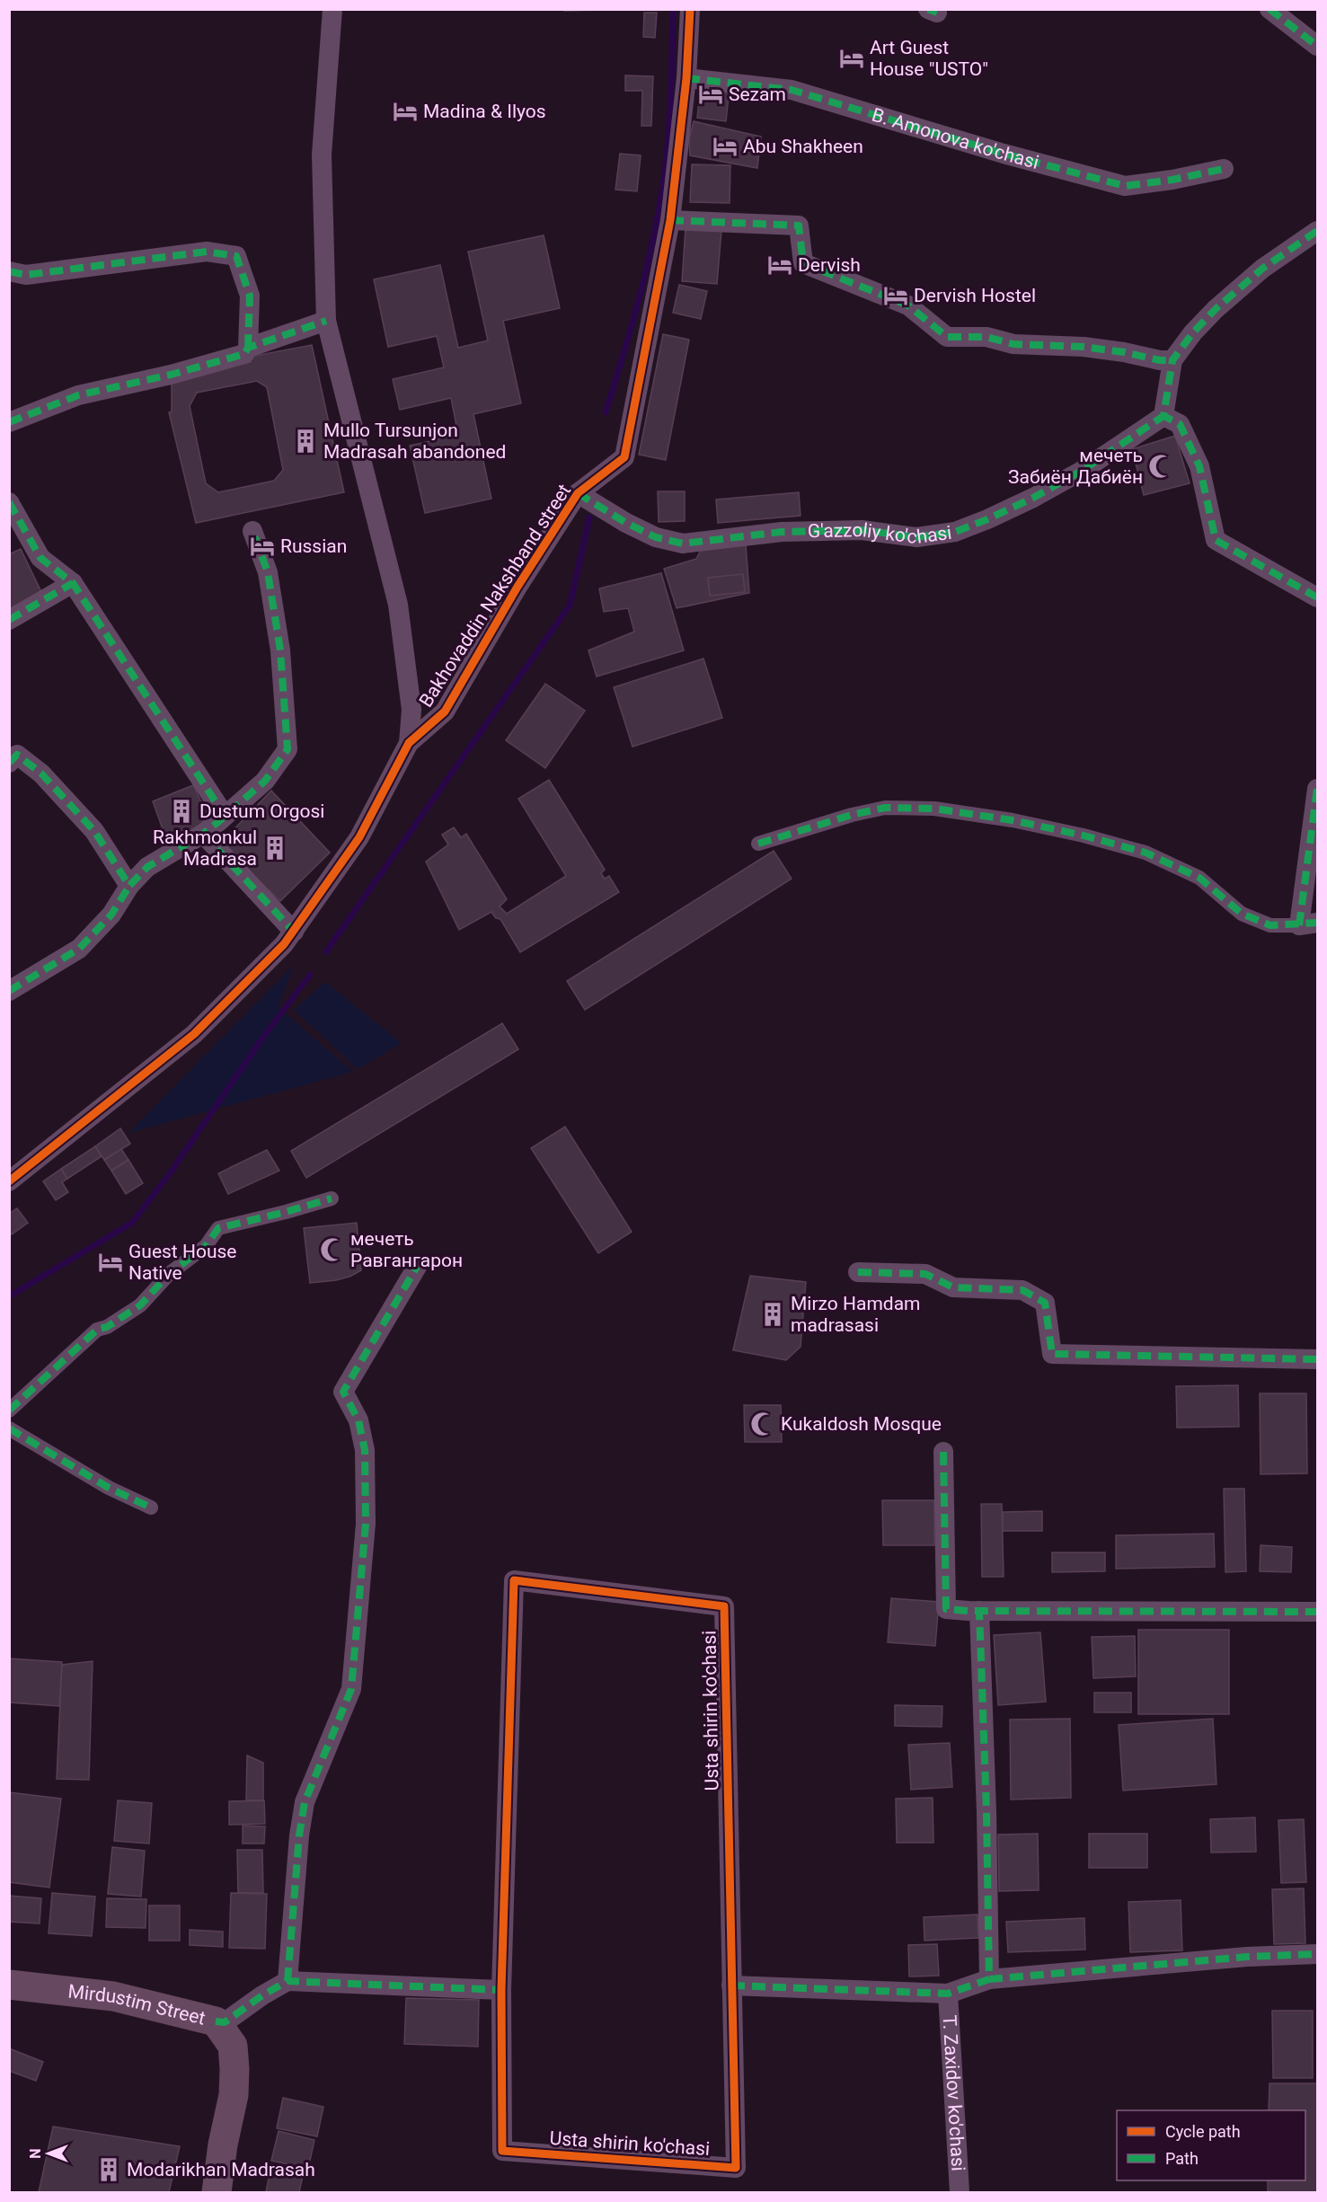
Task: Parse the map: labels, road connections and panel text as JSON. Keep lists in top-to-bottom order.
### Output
{
  "streets": {
    "main road": ["Mirdustim Street"],
    "street": [
      "B. Amonova ko'chasi",
      "G'azzoliy ko'chasi",
      "Bakhovaddin Nakshband street",
      "Usta shirin ko'chasi",
      "T. Zaxidov ko'chasi"
    ]
  },
  "crossings": [
    ["B. Amonova ko'chasi", "Bakhovaddin Nakshband street"],
    ["G'azzoliy ko'chasi", "Bakhovaddin Nakshband street"]
  ],
  "places": {
    "hotel": [
      "Art Guest House \"USTO\"",
      "Sezam",
      "Madina & Ilyos",
      "Abu Shakheen",
      "Dervish",
      "Dervish Hostel",
      "Russian",
      "Guest House Native"
    ],
    "building": [
      "Mullo Tursunjon Madrasah abandoned",
      "Dustum Orgosi",
      "Rakhmonkul Madrasa",
      "Mirzo Hamdam madrasasi",
      "Modarikhan Madrasah"
    ],
    "mosque": ["мечеть Забиён Дабиён", "мечеть Равгангарон", "Kukaldosh Mosque"]
  },
  "legend": ["Cycle path", "Path"],
  "north": "left"
}
